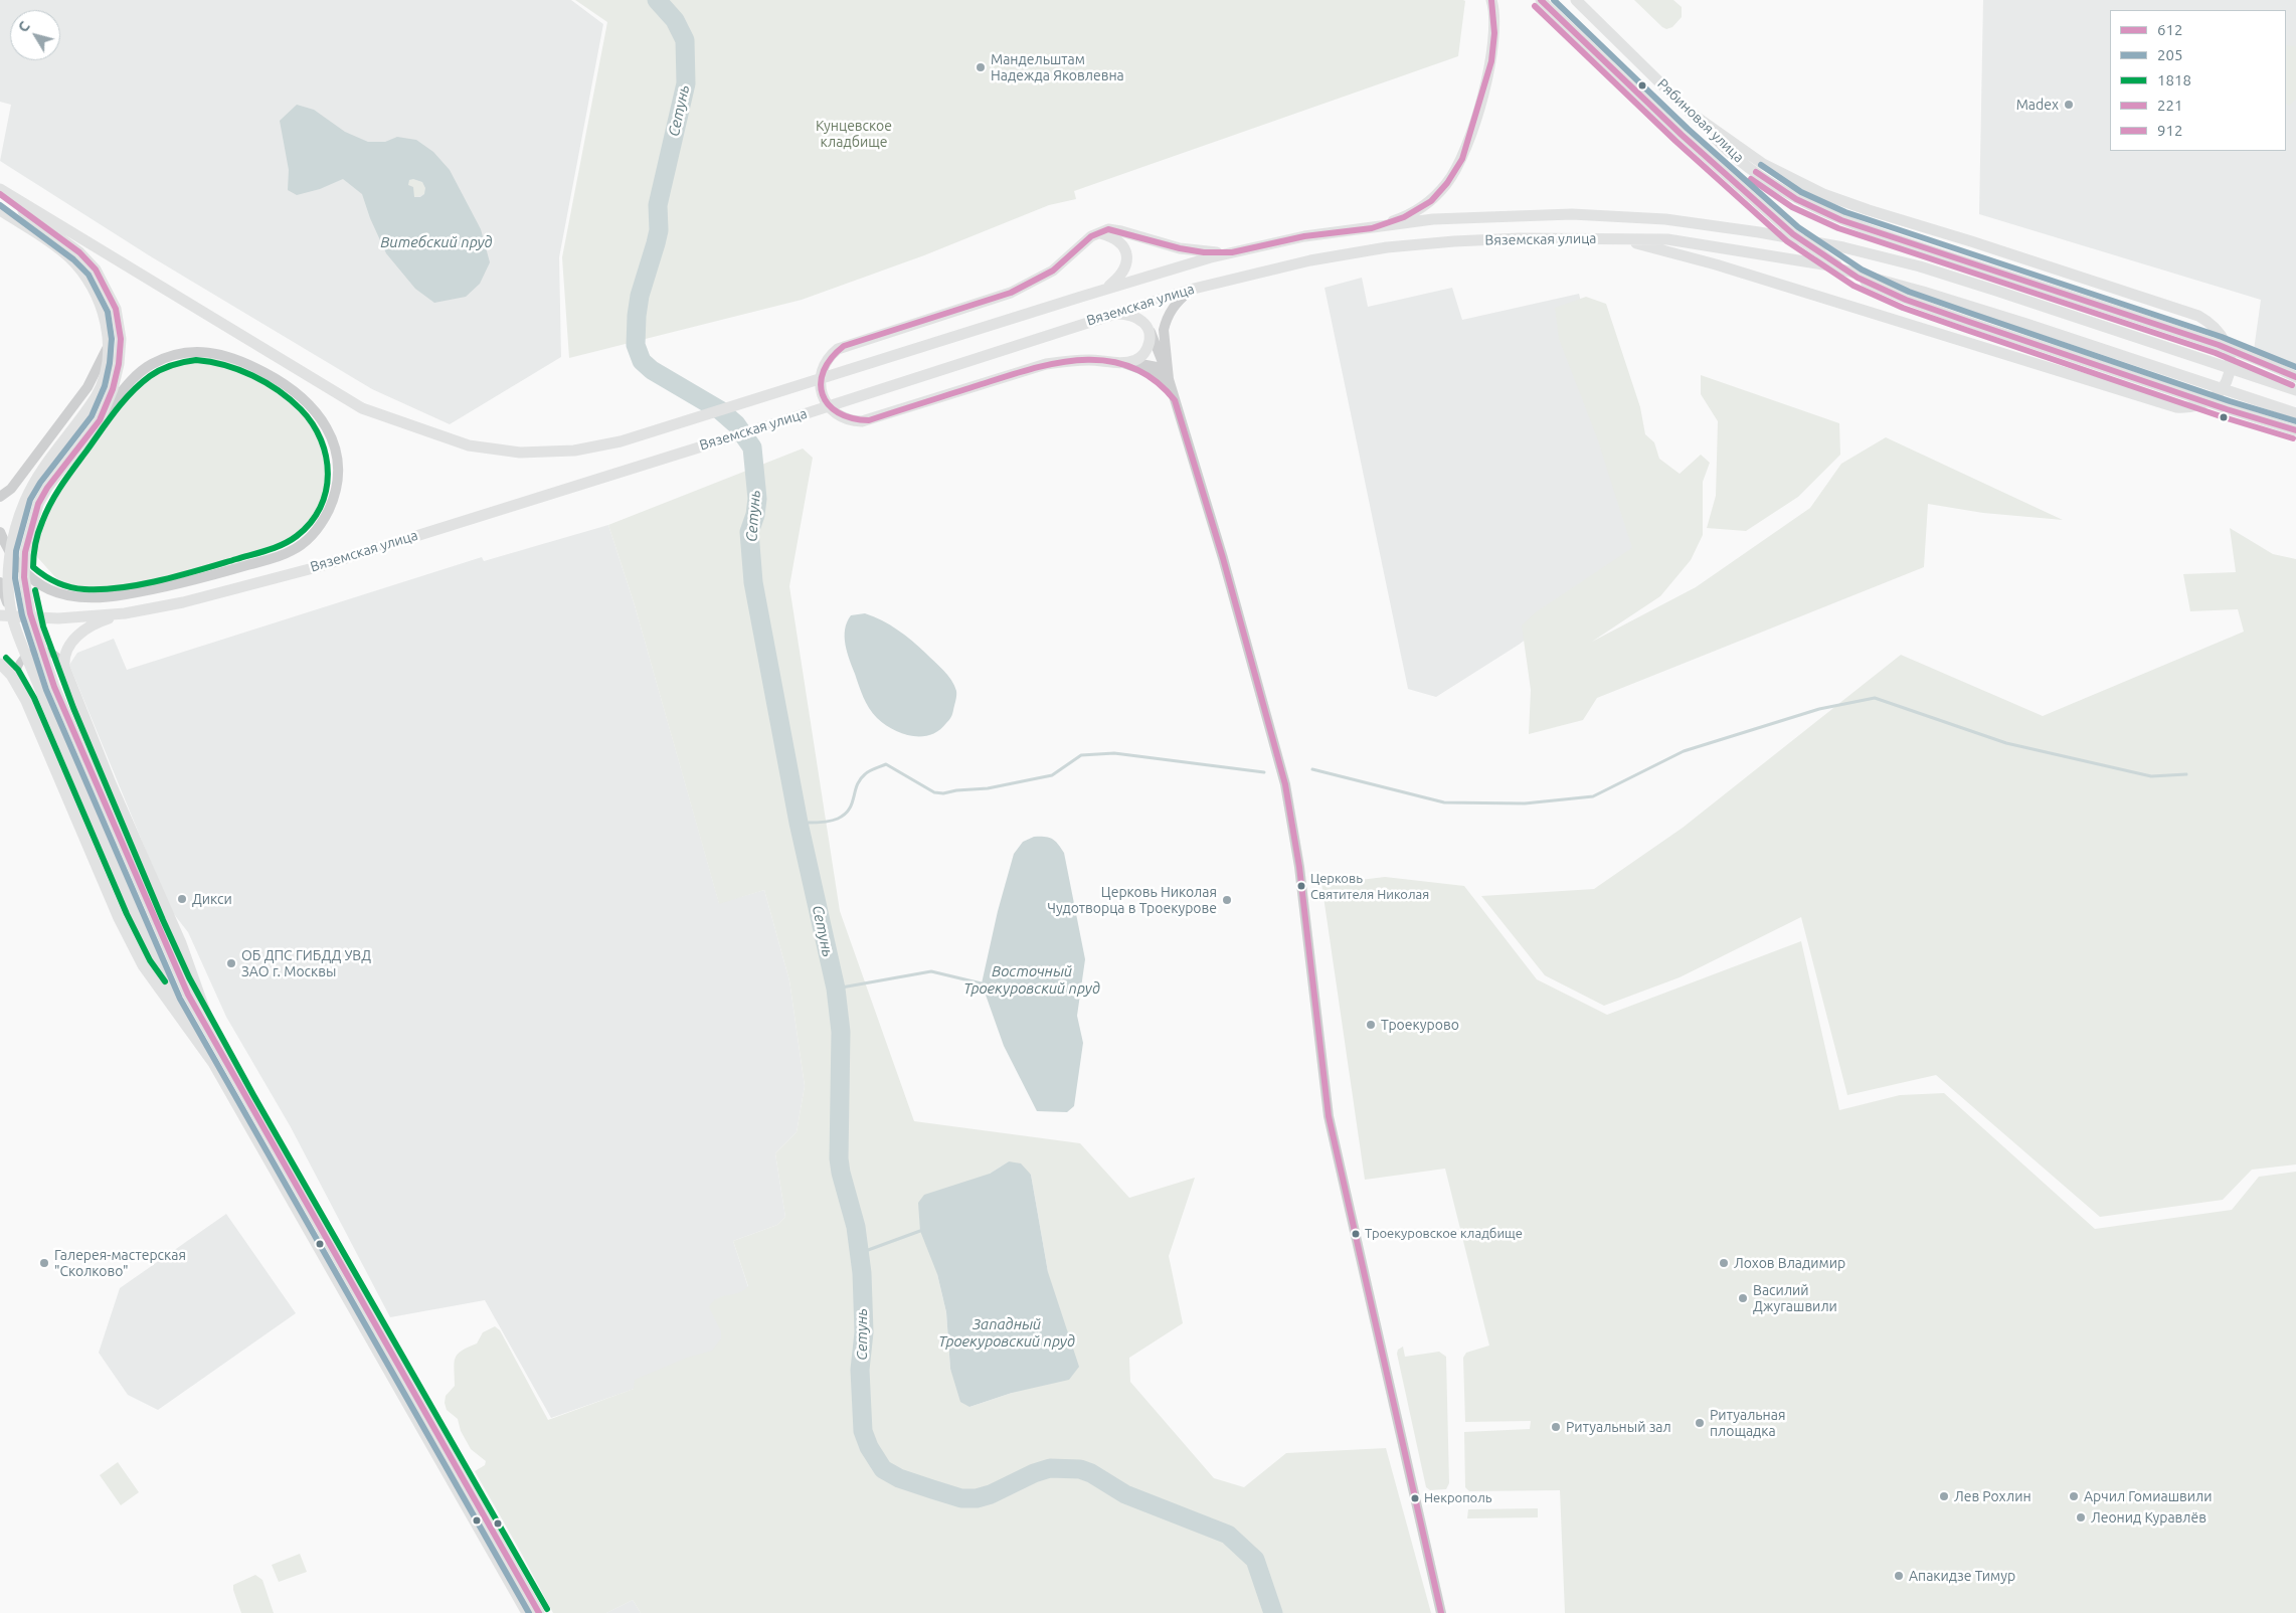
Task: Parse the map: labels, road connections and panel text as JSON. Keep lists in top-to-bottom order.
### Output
{
  "streets": {
    "main road": ["Рябиновая улица", "Вяземская улица"]
  },
  "water": [
    "Сетунь",
    "Витебский пруд",
    "Восточный Троекуровский пруд",
    "Западный Троекуровский пруд"
  ],
  "parks": ["Кунцевское кладбище"],
  "places": [
    "Мандельштам Надежда Яковлевна",
    "Madex",
    "Церковь Святителя Николая",
    "Дикси",
    "Церковь Николая Чудотворца в Троекурове",
    "ОБ ДПС ГИБДД УВД ЗАО г. Москвы",
    "Троекурово",
    "Троекуровское кладбище",
    "Галерея-мастерская \"Сколково\"",
    "Лохов Владимир",
    "Василий Джугашвили",
    "Ритуальная площадка",
    "Ритуальный зал",
    "Лев Рохлин",
    "Арчил Гомиашвили",
    "Некрополь",
    "Леонид Куравлёв",
    "Апакидзе Тимур"
  ],
  "lines": [
    "transit line 612",
    "transit line 221",
    "transit line 912",
    "transit line 205",
    "transit line 1818"
  ],
  "legend": [
    "612",
    "205",
    "1818",
    "221",
    "912"
  ],
  "north": "top left"
}
